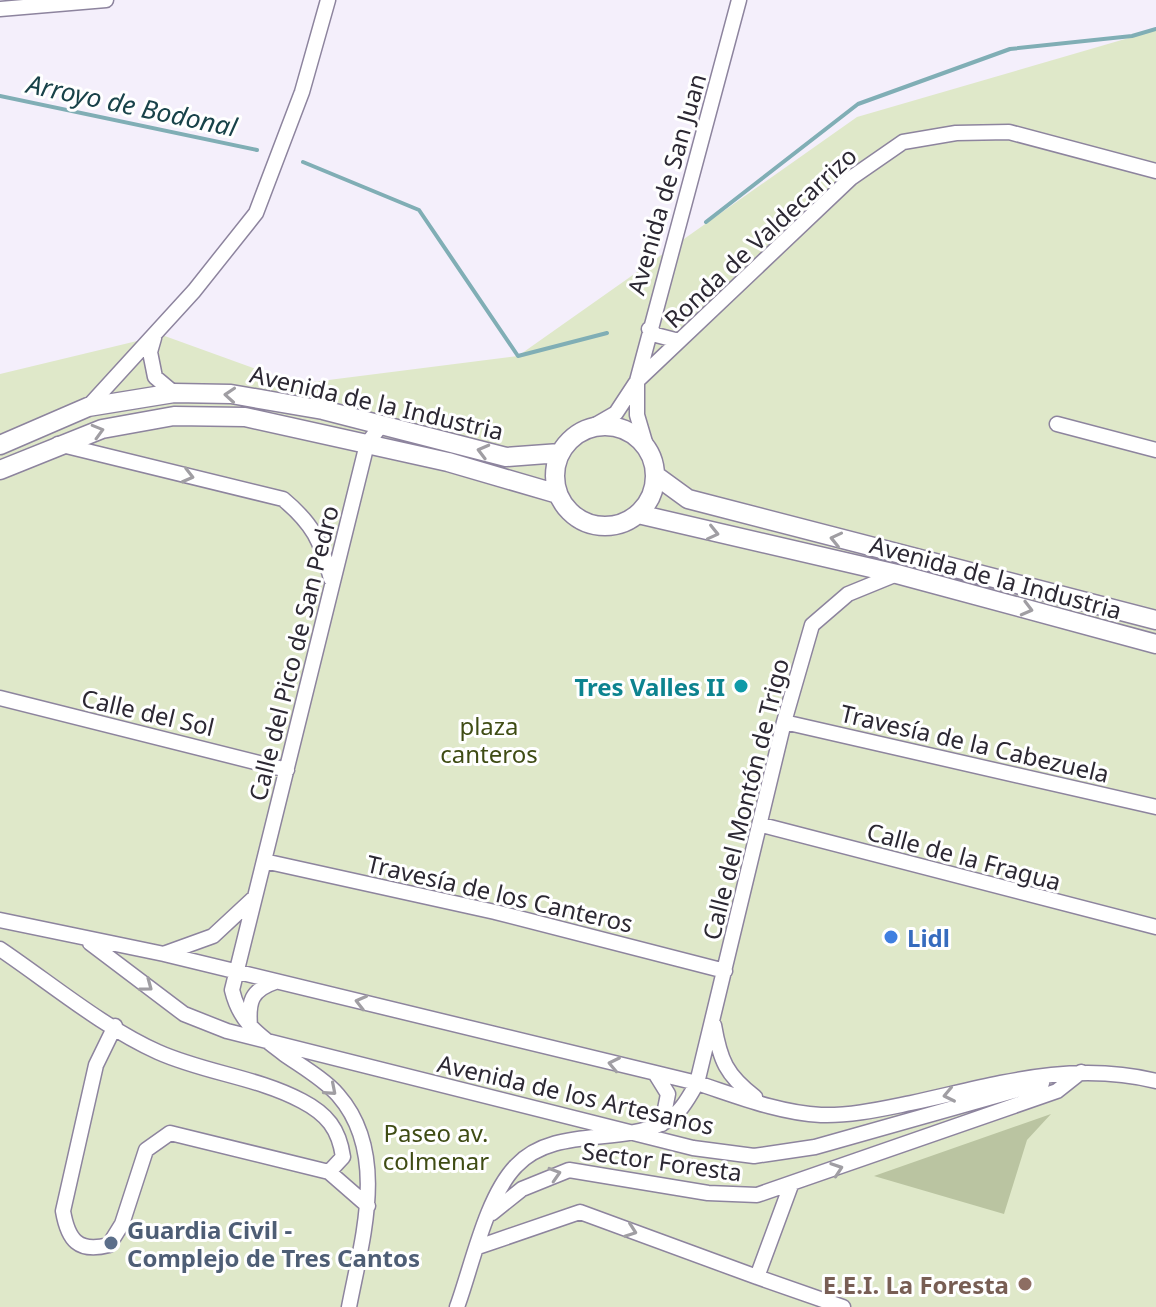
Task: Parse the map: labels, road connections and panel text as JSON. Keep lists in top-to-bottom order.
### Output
{
  "streets": {
    "street": [
      "Avenida de San Juan",
      "Ronda de Valdecarrizo",
      "Avenida de la Industria",
      "Calle del Pico de San Pedro",
      "Calle del Sol",
      "Travesía de la Cabezuela",
      "Calle del Montón de Trigo",
      "Calle de la Fragua",
      "Travesía de los Canteros",
      "Avenida de los Artesanos",
      "Sector Foresta"
    ]
  },
  "crossings": [
    ["Avenida de San Juan", "Ronda de Valdecarrizo"],
    ["Ronda de Valdecarrizo", "Avenida de la Industria"],
    ["Avenida de la Industria", "Calle del Pico de San Pedro"],
    ["Avenida de la Industria", "Calle del Montón de Trigo"],
    ["Calle del Pico de San Pedro", "Calle del Sol"],
    ["Calle del Pico de San Pedro", "Travesía de los Canteros"],
    ["Calle del Pico de San Pedro", "Avenida de los Artesanos"],
    ["Travesía de la Cabezuela", "Calle del Montón de Trigo"],
    ["Calle del Montón de Trigo", "Calle de la Fragua"],
    ["Calle del Montón de Trigo", "Travesía de los Canteros"],
    ["Calle del Montón de Trigo", "Avenida de los Artesanos"],
    ["Avenida de los Artesanos", "Sector Foresta"]
  ],
  "one_way": ["Sector Foresta"],
  "water": ["Arroyo de Bodonal"],
  "parks": ["plaza canteros", "Paseo av. colmenar"],
  "places": [
    "Tres Valles II",
    "Lidl",
    "Guardia Civil - Complejo de Tres Cantos",
    "E.E.I. La Foresta"
  ]
}
